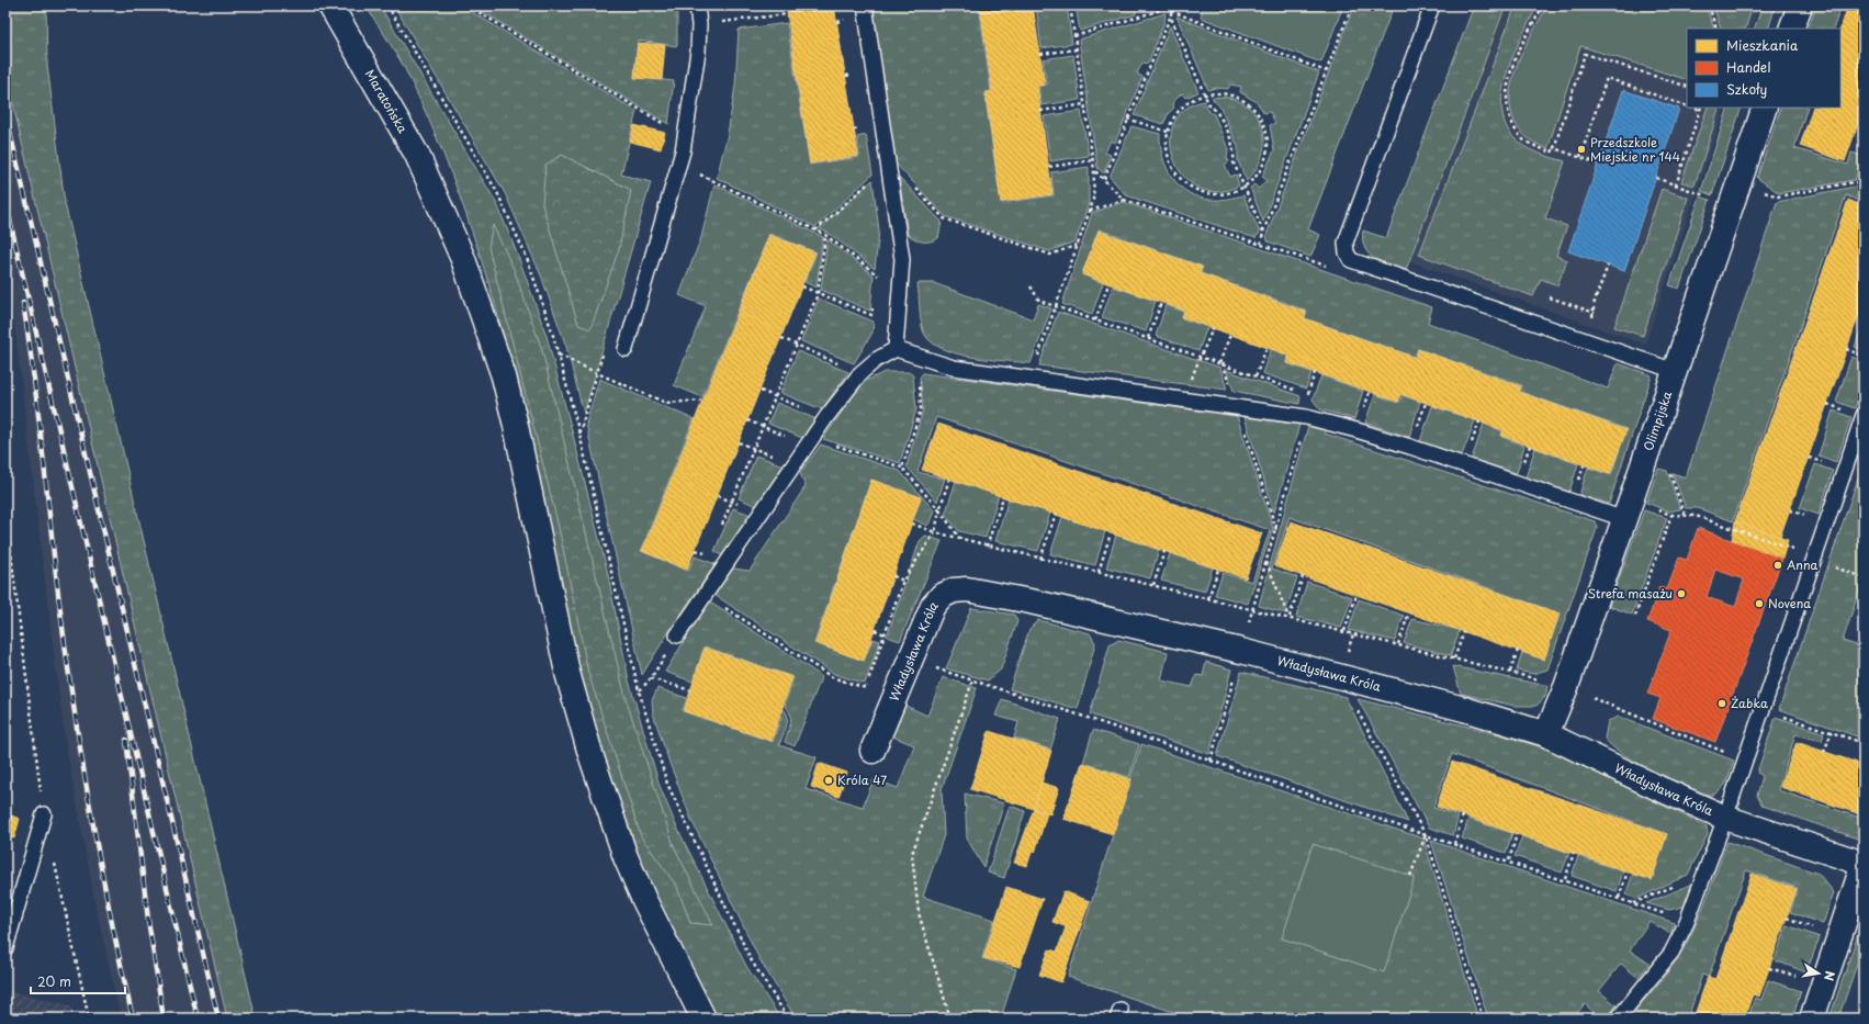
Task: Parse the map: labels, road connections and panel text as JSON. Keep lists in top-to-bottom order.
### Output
{
  "streets": {
    "street": ["Maratońska", "Olimpijska", "Władysława Króla"]
  },
  "crossings": [
    ["Olimpijska", "Władysława Króla"]
  ],
  "places": [
    "Przedszkole Miejskie nr 144",
    "Anna",
    "Strefa masażu",
    "Novena",
    "Żabka",
    "Króla 47"
  ],
  "legend": ["Mieszkania", "Handel", "Szkoły"],
  "scale_bar": "20 m",
  "north": "right"
}
